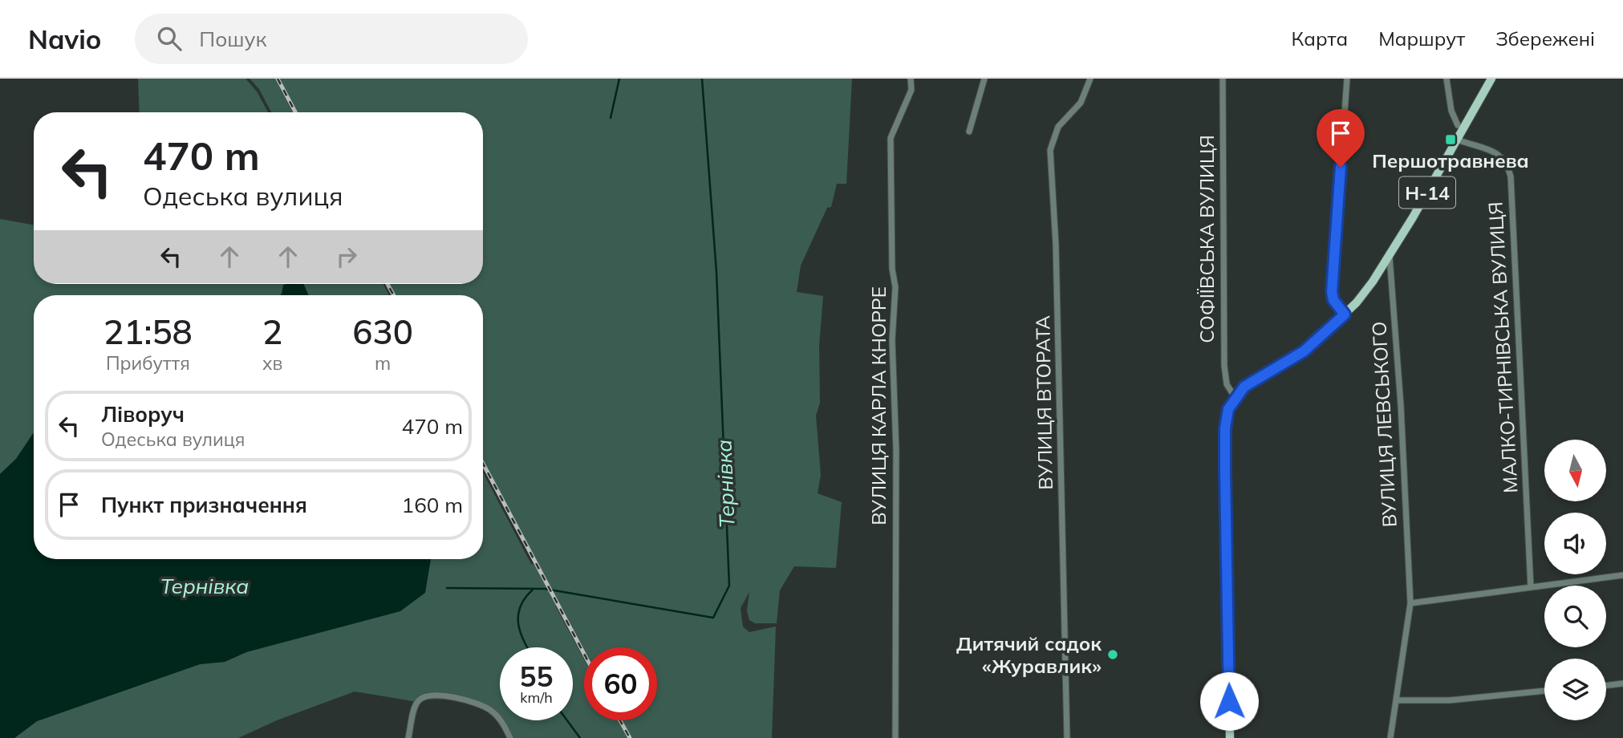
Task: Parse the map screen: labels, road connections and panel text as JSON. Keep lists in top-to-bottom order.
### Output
{
  "streets": {
    "main road": ["Н-14"],
    "street": [
      "СОФІЇВСЬКА ВУЛИЦЯ",
      "МАЛКО-ТИРНІВСЬКА ВУЛИЦЯ",
      "ВУЛИЦЯ ВТОРАТА",
      "ВУЛИЦЯ КАРЛА КНОРРЕ",
      "ВУЛИЦЯ ЛЕВСЬКОГО"
    ]
  },
  "crossings": [
    ["Н-14", "СОФІЇВСЬКА ВУЛИЦЯ"],
    ["Н-14", "МАЛКО-ТИРНІВСЬКА ВУЛИЦЯ"],
    ["Н-14", "ВУЛИЦЯ ЛЕВСЬКОГО"]
  ],
  "water": ["Тернівка"],
  "places": {
    "transit": ["Першотравнева"],
    "other": ["Дитячий садок «Журавлик»"]
  },
  "north": "bottom",
  "page": {
    "header": "Navio",
    "search": "Пошук",
    "nav": ["Карта", "Маршрут", "Збережені"],
    "turn": ["470 m", "Одеська вулиця"],
    "eta": [
      "21:58",
      "Прибуття",
      "2",
      "хв",
      "630",
      "m"
    ],
    "list": [
      {
        "name": "Ліворуч",
        "note": "Одеська вулиця",
        "value": "470 m"
      },
      {
        "name": "Пункт призначення",
        "value": "160 m"
      }
    ],
    "speed": "55 km/h",
    "limit": "60"
  }
}
